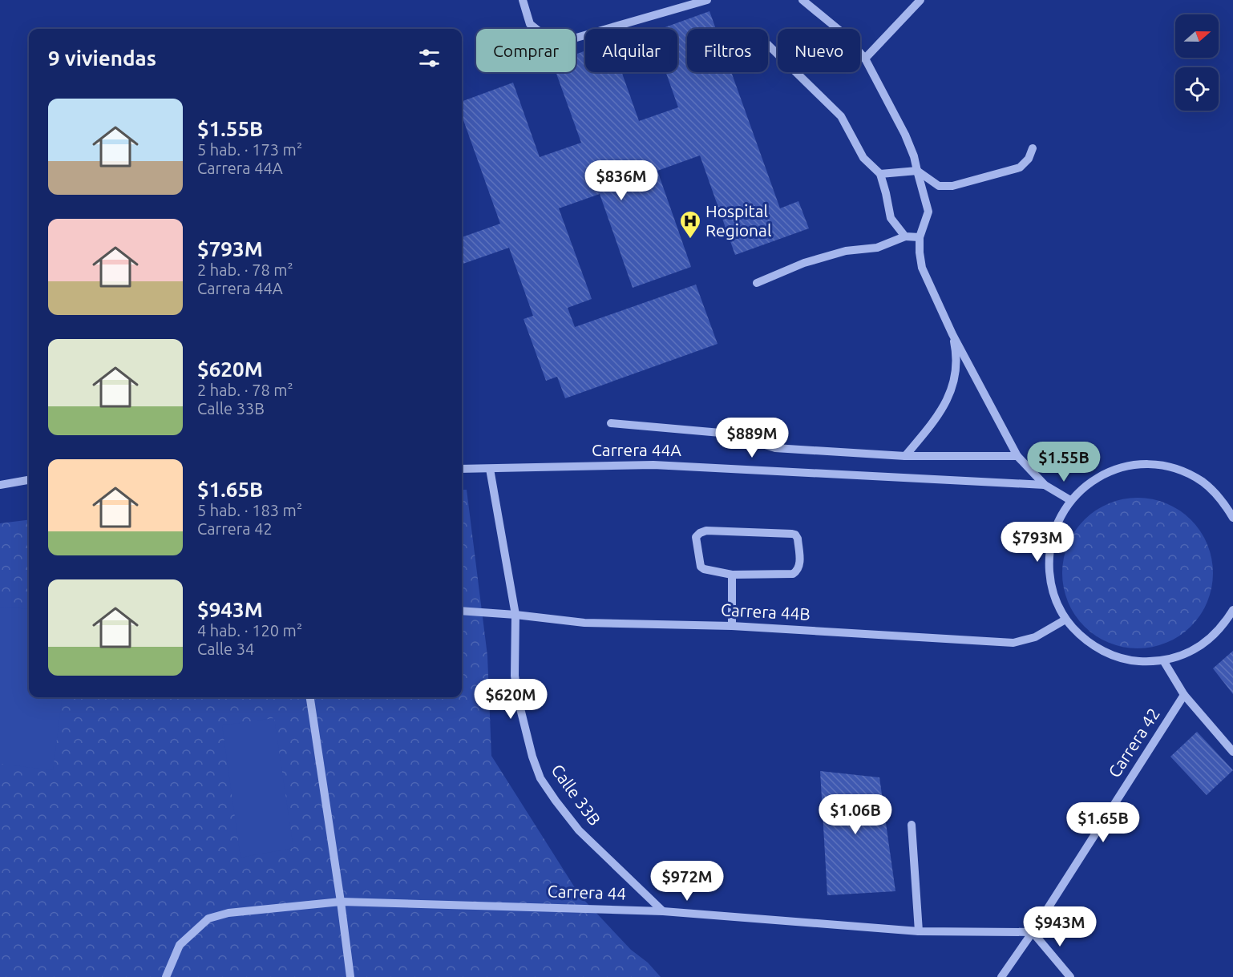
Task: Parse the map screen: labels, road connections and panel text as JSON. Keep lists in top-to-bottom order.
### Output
{
  "streets": {
    "street": [
      "Carrera 44A",
      "Carrera 44B",
      "Carrera 42",
      "Calle 33B",
      "Carrera 44"
    ]
  },
  "crossings": [
    ["Carrera 44A", "Calle 33B"],
    ["Carrera 44B", "Calle 33B"],
    ["Carrera 42", "Carrera 44"],
    ["Calle 33B", "Carrera 44"]
  ],
  "places": {
    "hospital": ["Hospital Regional"]
  },
  "north": "right",
  "page": {
    "chip": [
      "Comprar",
      "Alquilar",
      "Filtros",
      "Nuevo"
    ],
    "heading": "9 viviendas",
    "list": [
      {
        "name": "$1.55B",
        "note": "5 hab. · 173 m² · Carrera 44A"
      },
      {
        "name": "$793M",
        "note": "2 hab. · 78 m² · Carrera 44A"
      },
      {
        "name": "$620M",
        "note": "2 hab. · 78 m² · Calle 33B"
      },
      {
        "name": "$1.65B",
        "note": "5 hab. · 183 m² · Carrera 42"
      },
      {
        "name": "$943M",
        "note": "4 hab. · 120 m² · Calle 34"
      }
    ],
    "price": [
      "$836M",
      "$889M",
      "$1.55B",
      "$793M",
      "$620M",
      "$1.06B",
      "$1.65B",
      "$972M",
      "$943M"
    ]
  }
}
